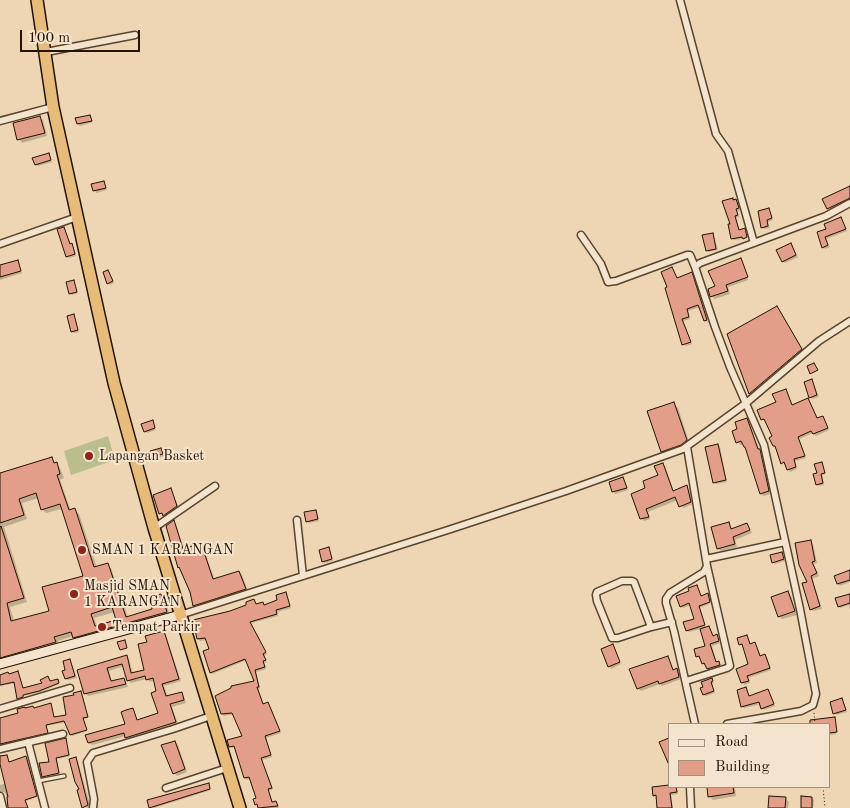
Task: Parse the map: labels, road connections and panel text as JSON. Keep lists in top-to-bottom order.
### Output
{
  "places": [
    "Lapangan Basket",
    "SMAN 1 KARANGAN",
    "Masjid SMAN 1 KARANGAN",
    "Tempat Parkir"
  ],
  "legend": ["Road", "Building"],
  "scale_bar": "100 m"
}
